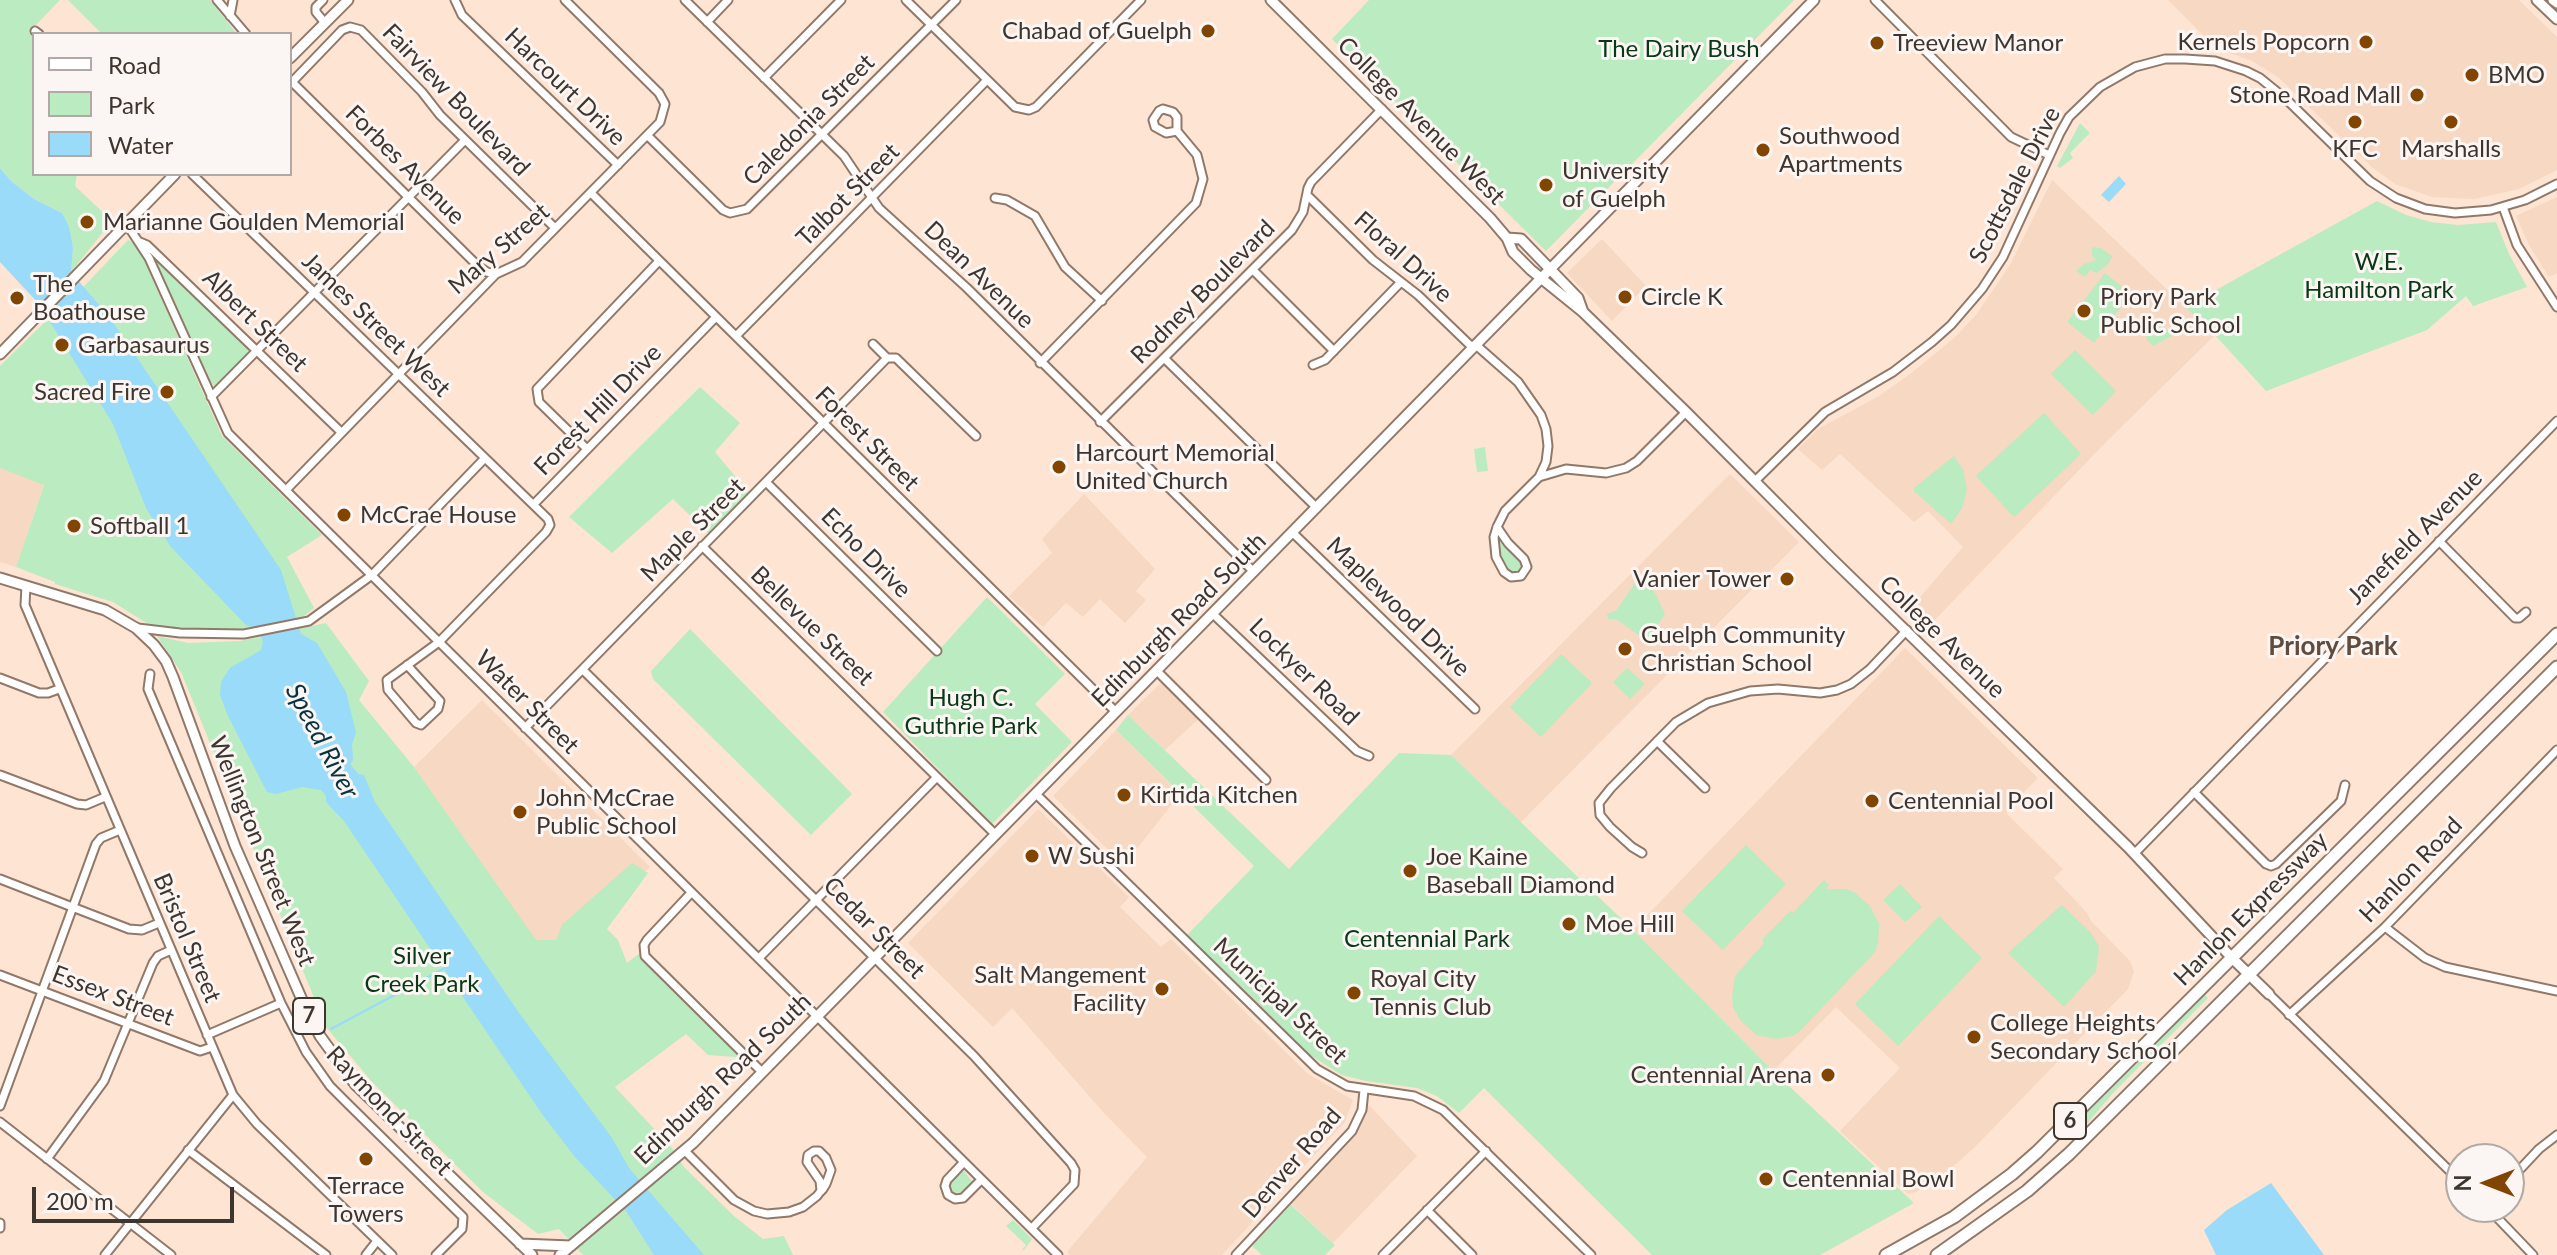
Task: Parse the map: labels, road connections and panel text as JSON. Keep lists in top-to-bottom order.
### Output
{
  "streets": {
    "highway": ["Hanlon Expressway", "6"],
    "main road": [
      "College Avenue West",
      "Edinburgh Road South",
      "College Avenue",
      "Wellington Street West",
      "7"
    ],
    "street": [
      "Harcourt Drive",
      "Fairview Boulevard",
      "Caledonia Street",
      "Forbes Avenue",
      "Scottsdale Drive",
      "Talbot Street",
      "Mary Street",
      "Floral Drive",
      "Dean Avenue",
      "Rodney Boulevard",
      "Albert Street",
      "James Street West",
      "Forest Hill Drive",
      "Forest Street",
      "Maple Street",
      "Janefield Avenue",
      "Echo Drive",
      "Maplewood Drive",
      "Bellevue Street",
      "Lockyer Road",
      "Water Street",
      "Hanlon Road",
      "Cedar Street",
      "Bristol Street",
      "Essex Street",
      "Municipal Street",
      "Raymond Street",
      "Denver Road"
    ]
  },
  "crossings": [
    ["Harcourt Drive", "Mary Street"],
    ["Fairview Boulevard", "Mary Street"],
    ["Caledonia Street", "Mary Street"],
    ["Caledonia Street", "Dean Avenue"],
    ["College Avenue West", "Rodney Boulevard"],
    ["College Avenue West", "Edinburgh Road South"],
    ["College Avenue West", "College Avenue"],
    ["Forbes Avenue", "Mary Street"],
    ["Scottsdale Drive", "College Avenue"],
    ["Talbot Street", "Dean Avenue"],
    ["Talbot Street", "Forest Street"],
    ["Mary Street", "Albert Street"],
    ["Mary Street", "James Street West"],
    ["Mary Street", "Forest Street"],
    ["Mary Street", "Water Street"],
    ["Floral Drive", "Rodney Boulevard"],
    ["Floral Drive", "Edinburgh Road South"],
    ["Dean Avenue", "Rodney Boulevard"],
    ["Dean Avenue", "Edinburgh Road South"],
    ["Albert Street", "Water Street"],
    ["James Street West", "Forest Hill Drive"],
    ["Forest Hill Drive", "Forest Street"],
    ["Forest Hill Drive", "Water Street"],
    ["Forest Street", "Maple Street"],
    ["Forest Street", "Edinburgh Road South"],
    ["Maple Street", "Echo Drive"],
    ["Maple Street", "Bellevue Street"],
    ["Maple Street", "Water Street"],
    ["Maple Street", "Cedar Street"],
    ["Janefield Avenue", "College Avenue"],
    ["Maplewood Drive", "Edinburgh Road South"],
    ["Edinburgh Road South", "Bellevue Street"],
    ["Edinburgh Road South", "Lockyer Road"],
    ["Edinburgh Road South", "Water Street"],
    ["Edinburgh Road South", "Cedar Street"],
    ["Edinburgh Road South", "Municipal Street"],
    ["College Avenue", "Hanlon Expressway"],
    ["Water Street", "Cedar Street"],
    ["Wellington Street West", "Bristol Street"],
    ["Bristol Street", "Essex Street"],
    ["Municipal Street", "Denver Road"]
  ],
  "districts": ["Priory Park"],
  "water": ["Speed River"],
  "parks": [
    "The Dairy Bush",
    "W.E. Hamilton Park",
    "Hugh C. Guthrie Park",
    "Centennial Park",
    "Silver Creek Park"
  ],
  "places": [
    "Chabad of Guelph",
    "Kernels Popcorn",
    "Treeview Manor",
    "BMO",
    "Stone Road Mall",
    "KFC",
    "Marshalls",
    "Southwood Apartments",
    "University of Guelph",
    "Marianne Goulden Memorial",
    "Circle K",
    "The Boathouse",
    "Priory Park Public School",
    "Garbasaurus",
    "Sacred Fire",
    "Harcourt Memorial United Church",
    "McCrae House",
    "Softball 1",
    "Vanier Tower",
    "Guelph Community Christian School",
    "Kirtida Kitchen",
    "Centennial Pool",
    "John McCrae Public School",
    "W Sushi",
    "Joe Kaine Baseball Diamond",
    "Moe Hill",
    "Salt Mangement Facility",
    "Royal City Tennis Club",
    "College Heights Secondary School",
    "Centennial Arena",
    "Terrace Towers",
    "Centennial Bowl"
  ],
  "legend": ["Road", "Park", "Water"],
  "scale_bar": "200 m",
  "north": "left"
}
